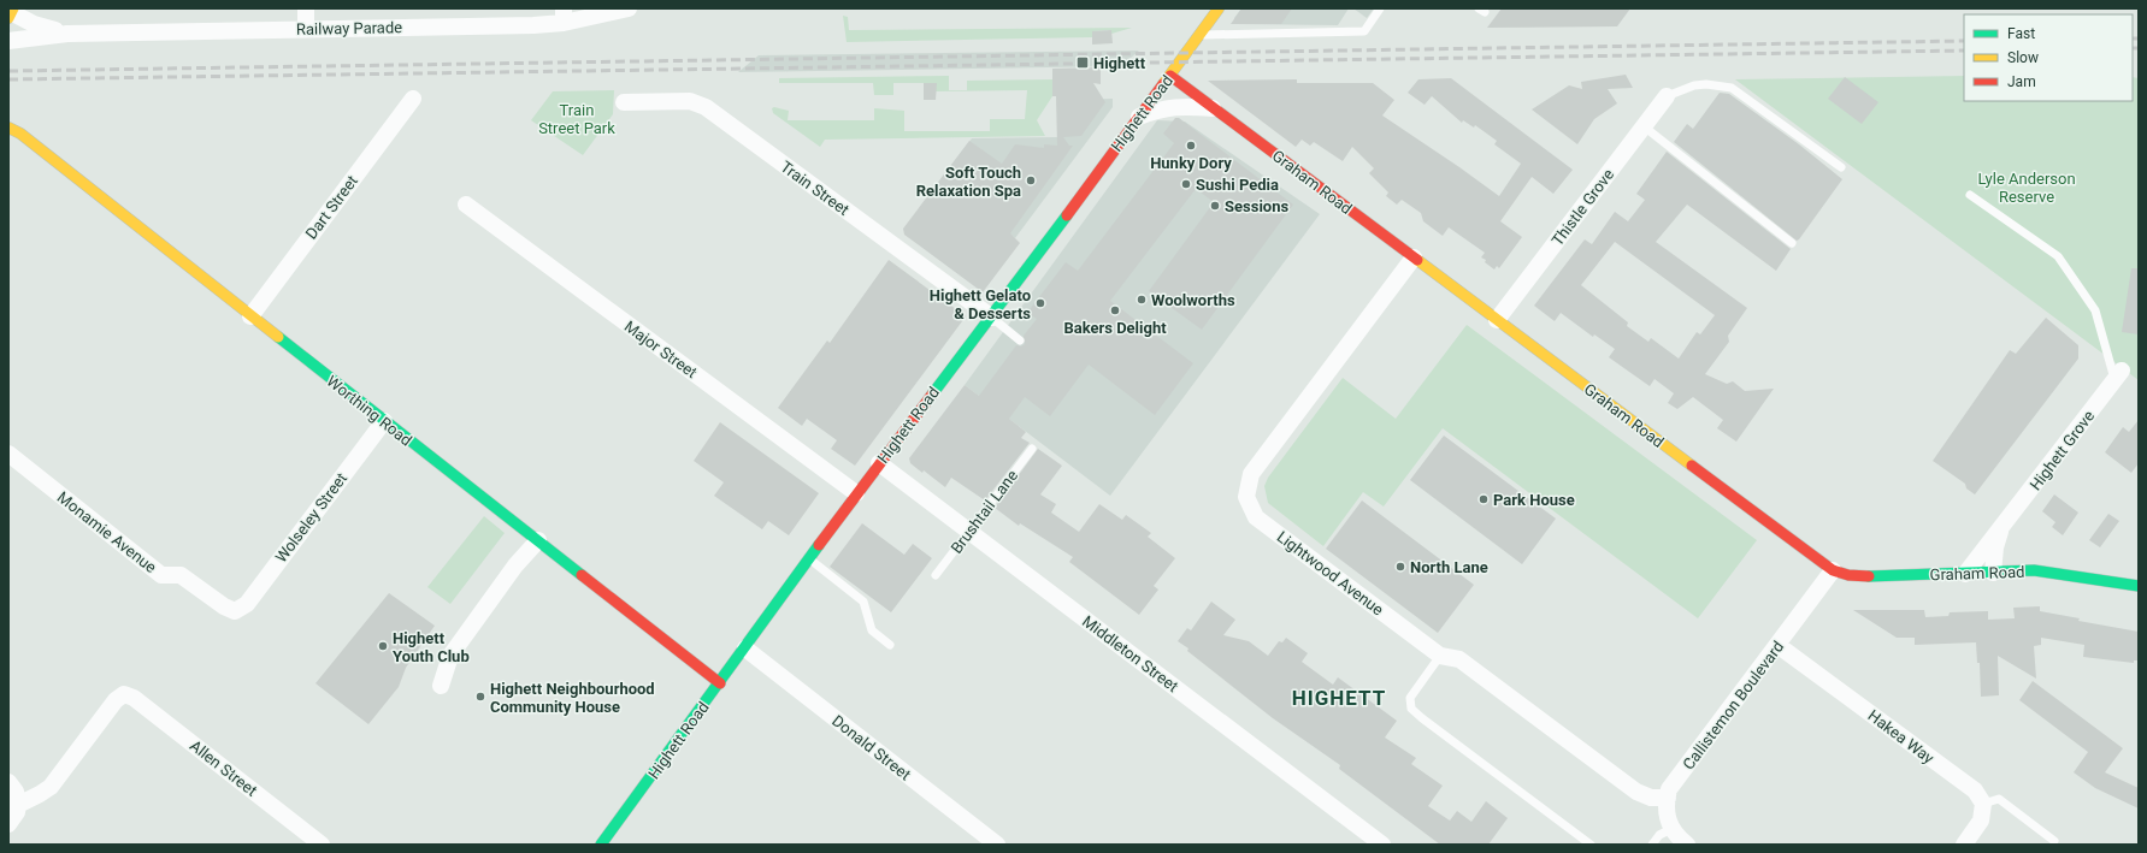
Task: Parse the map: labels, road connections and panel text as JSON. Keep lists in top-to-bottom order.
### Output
{
  "streets": {
    "street": [
      "Railway Parade",
      "Highett Road",
      "Graham Road",
      "Train Street",
      "Dart Street",
      "Thistle Grove",
      "Major Street",
      "Worthing Road",
      "Highett Grove",
      "Wolseley Street",
      "Monamie Avenue",
      "Lightwood Avenue",
      "Middleton Street",
      "Callistemon Boulevard",
      "Hakea Way",
      "Donald Street",
      "Allen Street"
    ],
    "lane": ["Brushtail Lane"]
  },
  "crossings": [
    ["Highett Road", "Graham Road"],
    ["Highett Road", "Train Street"],
    ["Highett Road", "Major Street"],
    ["Highett Road", "Worthing Road"],
    ["Highett Road", "Middleton Street"],
    ["Highett Road", "Donald Street"],
    ["Graham Road", "Thistle Grove"],
    ["Graham Road", "Highett Grove"],
    ["Graham Road", "Lightwood Avenue"],
    ["Graham Road", "Callistemon Boulevard"],
    ["Dart Street", "Worthing Road"],
    ["Worthing Road", "Wolseley Street"],
    ["Brushtail Lane", "Middleton Street"],
    ["Wolseley Street", "Monamie Avenue"],
    ["Lightwood Avenue", "Callistemon Boulevard"],
    ["Callistemon Boulevard", "Hakea Way"]
  ],
  "districts": ["HIGHETT"],
  "parks": ["Train Street Park", "Lyle Anderson Reserve"],
  "places": {
    "transit": ["Highett"],
    "other": [
      "Hunky Dory",
      "Soft Touch Relaxation Spa",
      "Sushi Pedia",
      "Sessions",
      "Woolworths",
      "Highett Gelato & Desserts",
      "Bakers Delight",
      "Park House",
      "North Lane",
      "Highett Youth Club",
      "Highett Neighbourhood Community House"
    ]
  },
  "legend": ["Fast", "Slow", "Jam"]
}
